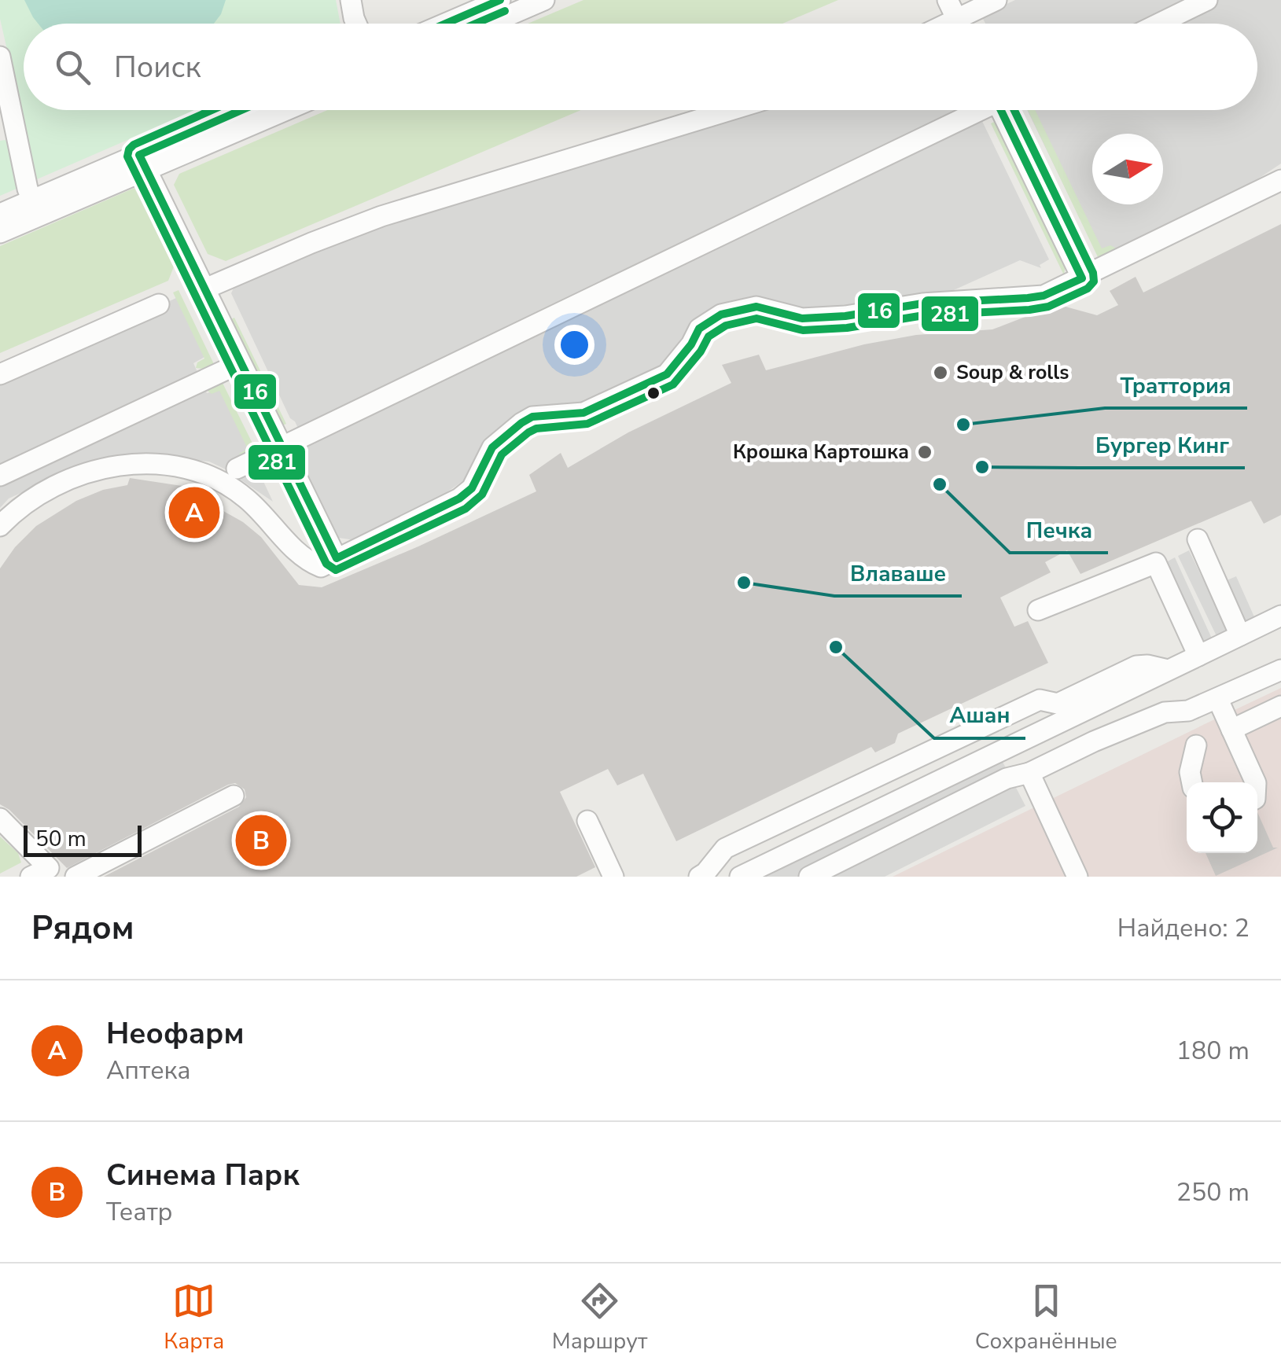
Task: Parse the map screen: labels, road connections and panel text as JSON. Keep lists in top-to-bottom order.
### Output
{
  "places": [
    "Soup & rolls",
    "Траттория",
    "Крошка Картошка",
    "Бургер Кинг",
    "Печка",
    "Влаваше",
    "Ашан"
  ],
  "lines": ["transit line 16", "transit line 281"],
  "scale_bar": "50 m",
  "north": "right",
  "page": {
    "search": "Поиск",
    "pins": ["A", "B"],
    "scale": "50 m",
    "heading": ["Рядом", "Найдено: 2"],
    "list": [
      {
        "mark": "A",
        "name": "Неофарм",
        "note": "Аптека",
        "value": "180 m"
      },
      {
        "mark": "B",
        "name": "Синема Парк",
        "note": "Театр",
        "value": "250 m"
      }
    ],
    "nav": ["Карта", "Маршрут", "Сохранённые"]
  }
}
